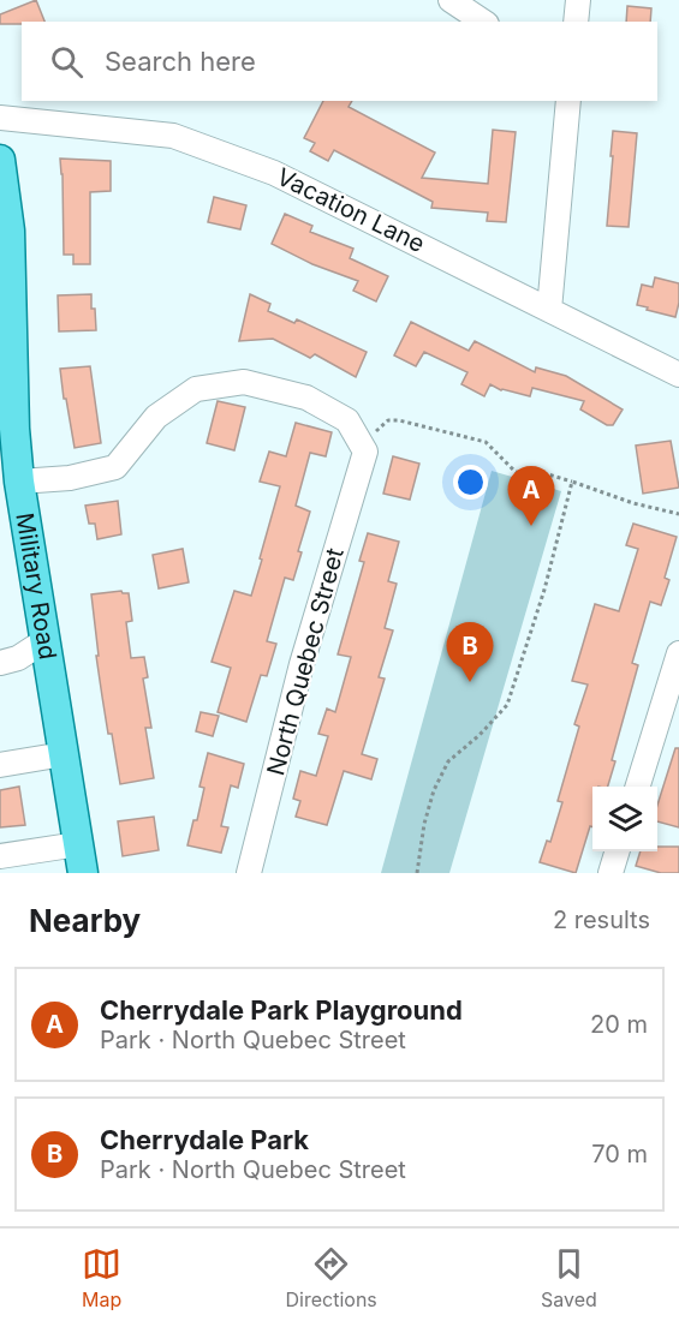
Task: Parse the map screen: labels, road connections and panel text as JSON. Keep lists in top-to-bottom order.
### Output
{
  "streets": {
    "main road": ["Military Road"],
    "street": ["Vacation Lane", "North Quebec Street"]
  },
  "crossings": [
    ["Military Road", "North Quebec Street"]
  ],
  "page": {
    "search": "Search here",
    "pins": ["A", "B"],
    "heading": ["Nearby", "2 results"],
    "list": [
      {
        "mark": "A",
        "name": "Cherrydale Park Playground",
        "note": "Park · North Quebec Street",
        "value": "20 m"
      },
      {
        "mark": "B",
        "name": "Cherrydale Park",
        "note": "Park · North Quebec Street",
        "value": "70 m"
      }
    ],
    "nav": ["Map", "Directions", "Saved"]
  }
}
